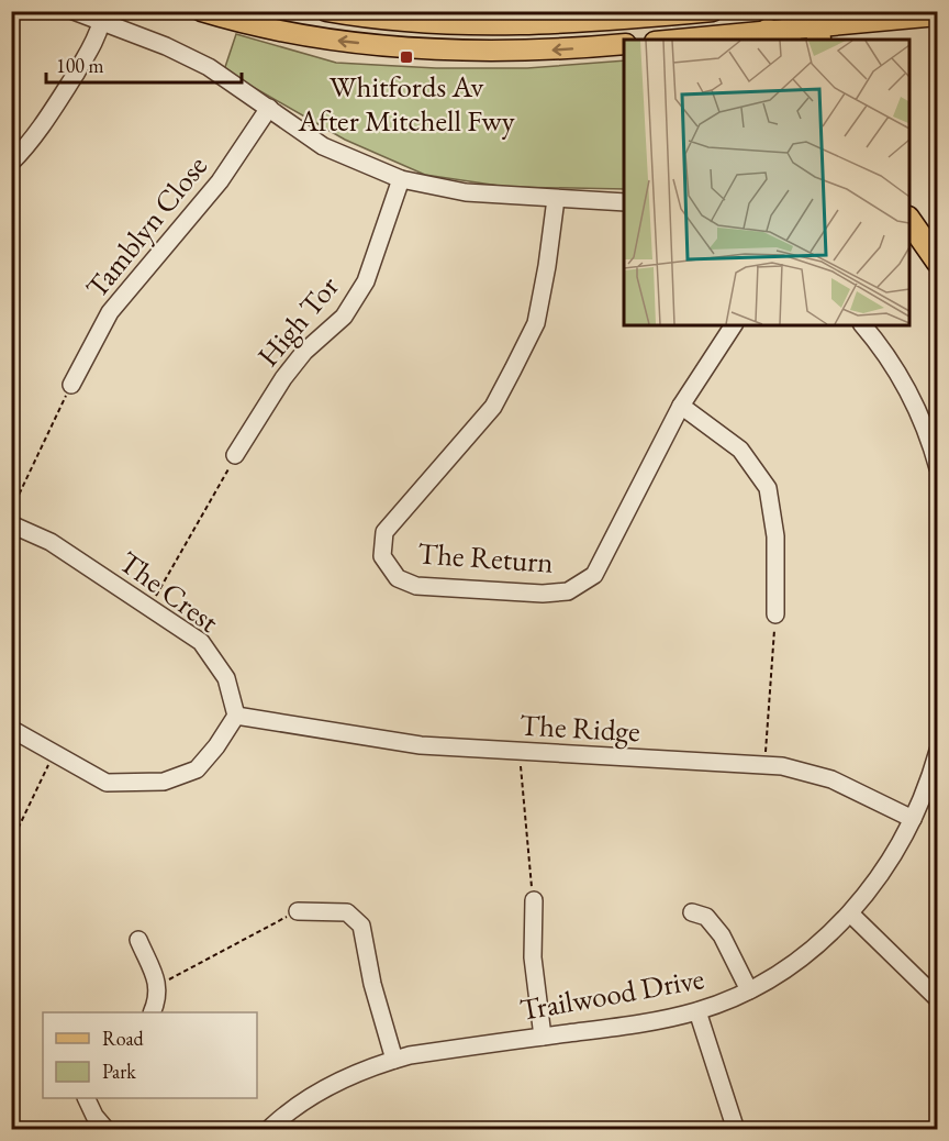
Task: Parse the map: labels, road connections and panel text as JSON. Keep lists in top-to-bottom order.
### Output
{
  "streets": {
    "street": [
      "Tamblyn Close",
      "High Tor",
      "The Return",
      "The Crest",
      "The Ridge",
      "Trailwood Drive"
    ]
  },
  "crossings": [
    ["The Crest", "The Ridge"],
    ["The Ridge", "Trailwood Drive"]
  ],
  "places": {
    "transit": ["Whitfords Av After Mitchell Fwy"]
  },
  "legend": ["Road", "Park"],
  "scale_bar": "100 m"
}
